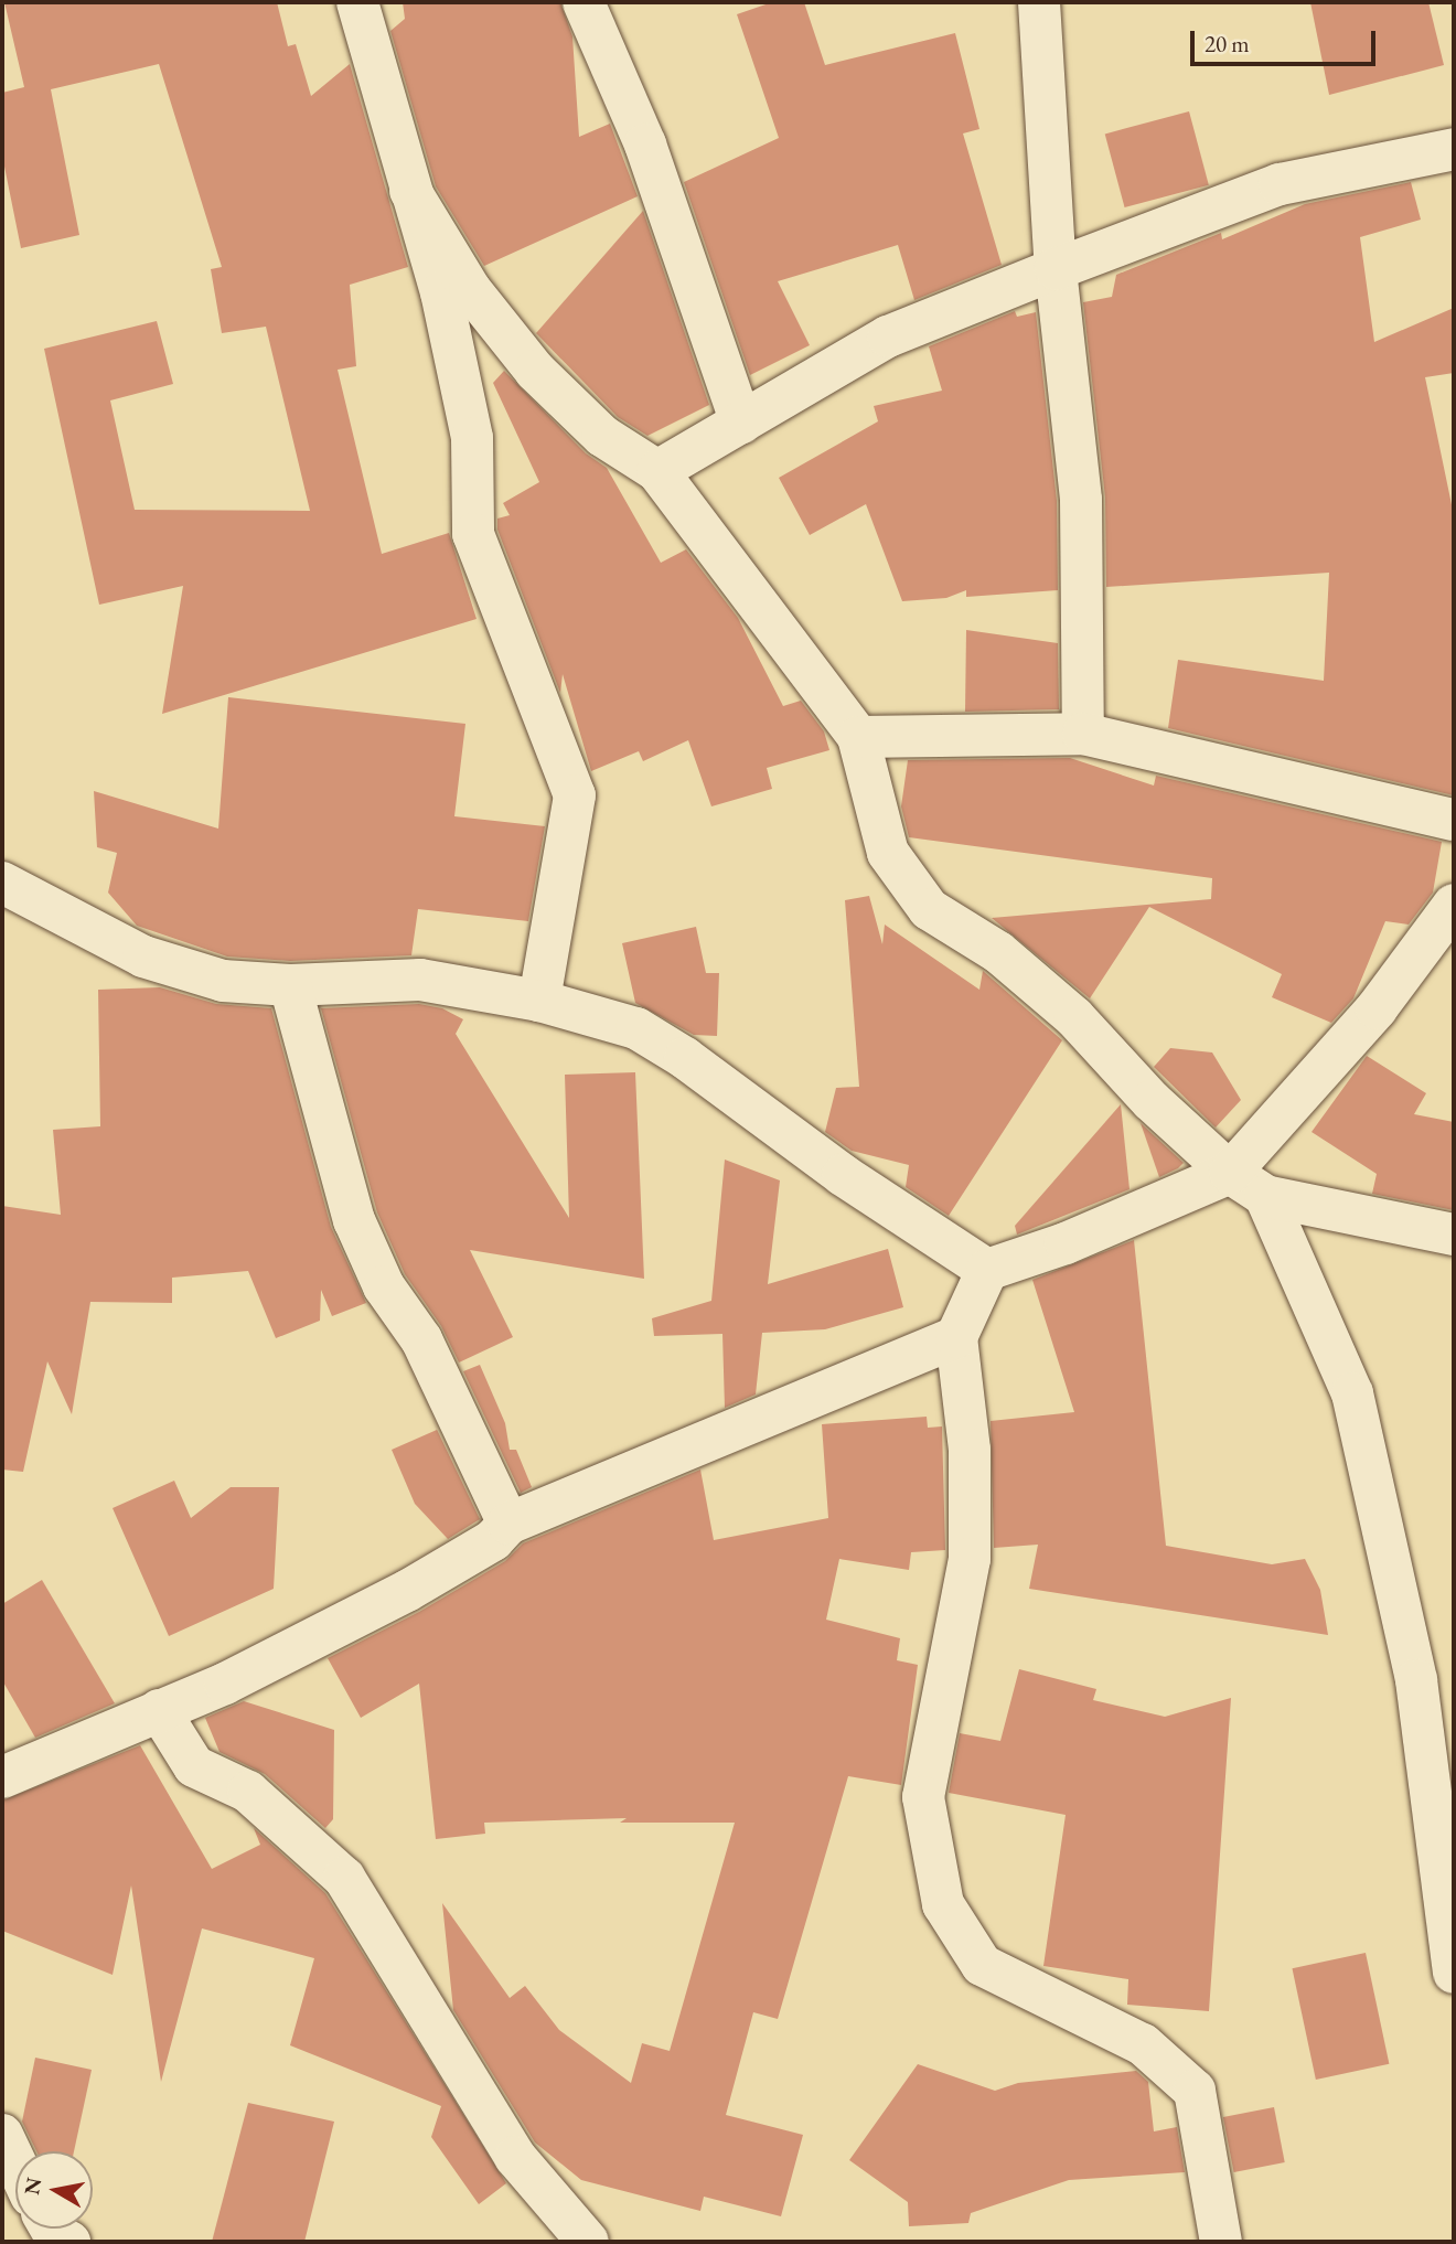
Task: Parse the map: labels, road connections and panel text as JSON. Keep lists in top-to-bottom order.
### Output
{
  "scale_bar": "20 m",
  "north": "left"
}
